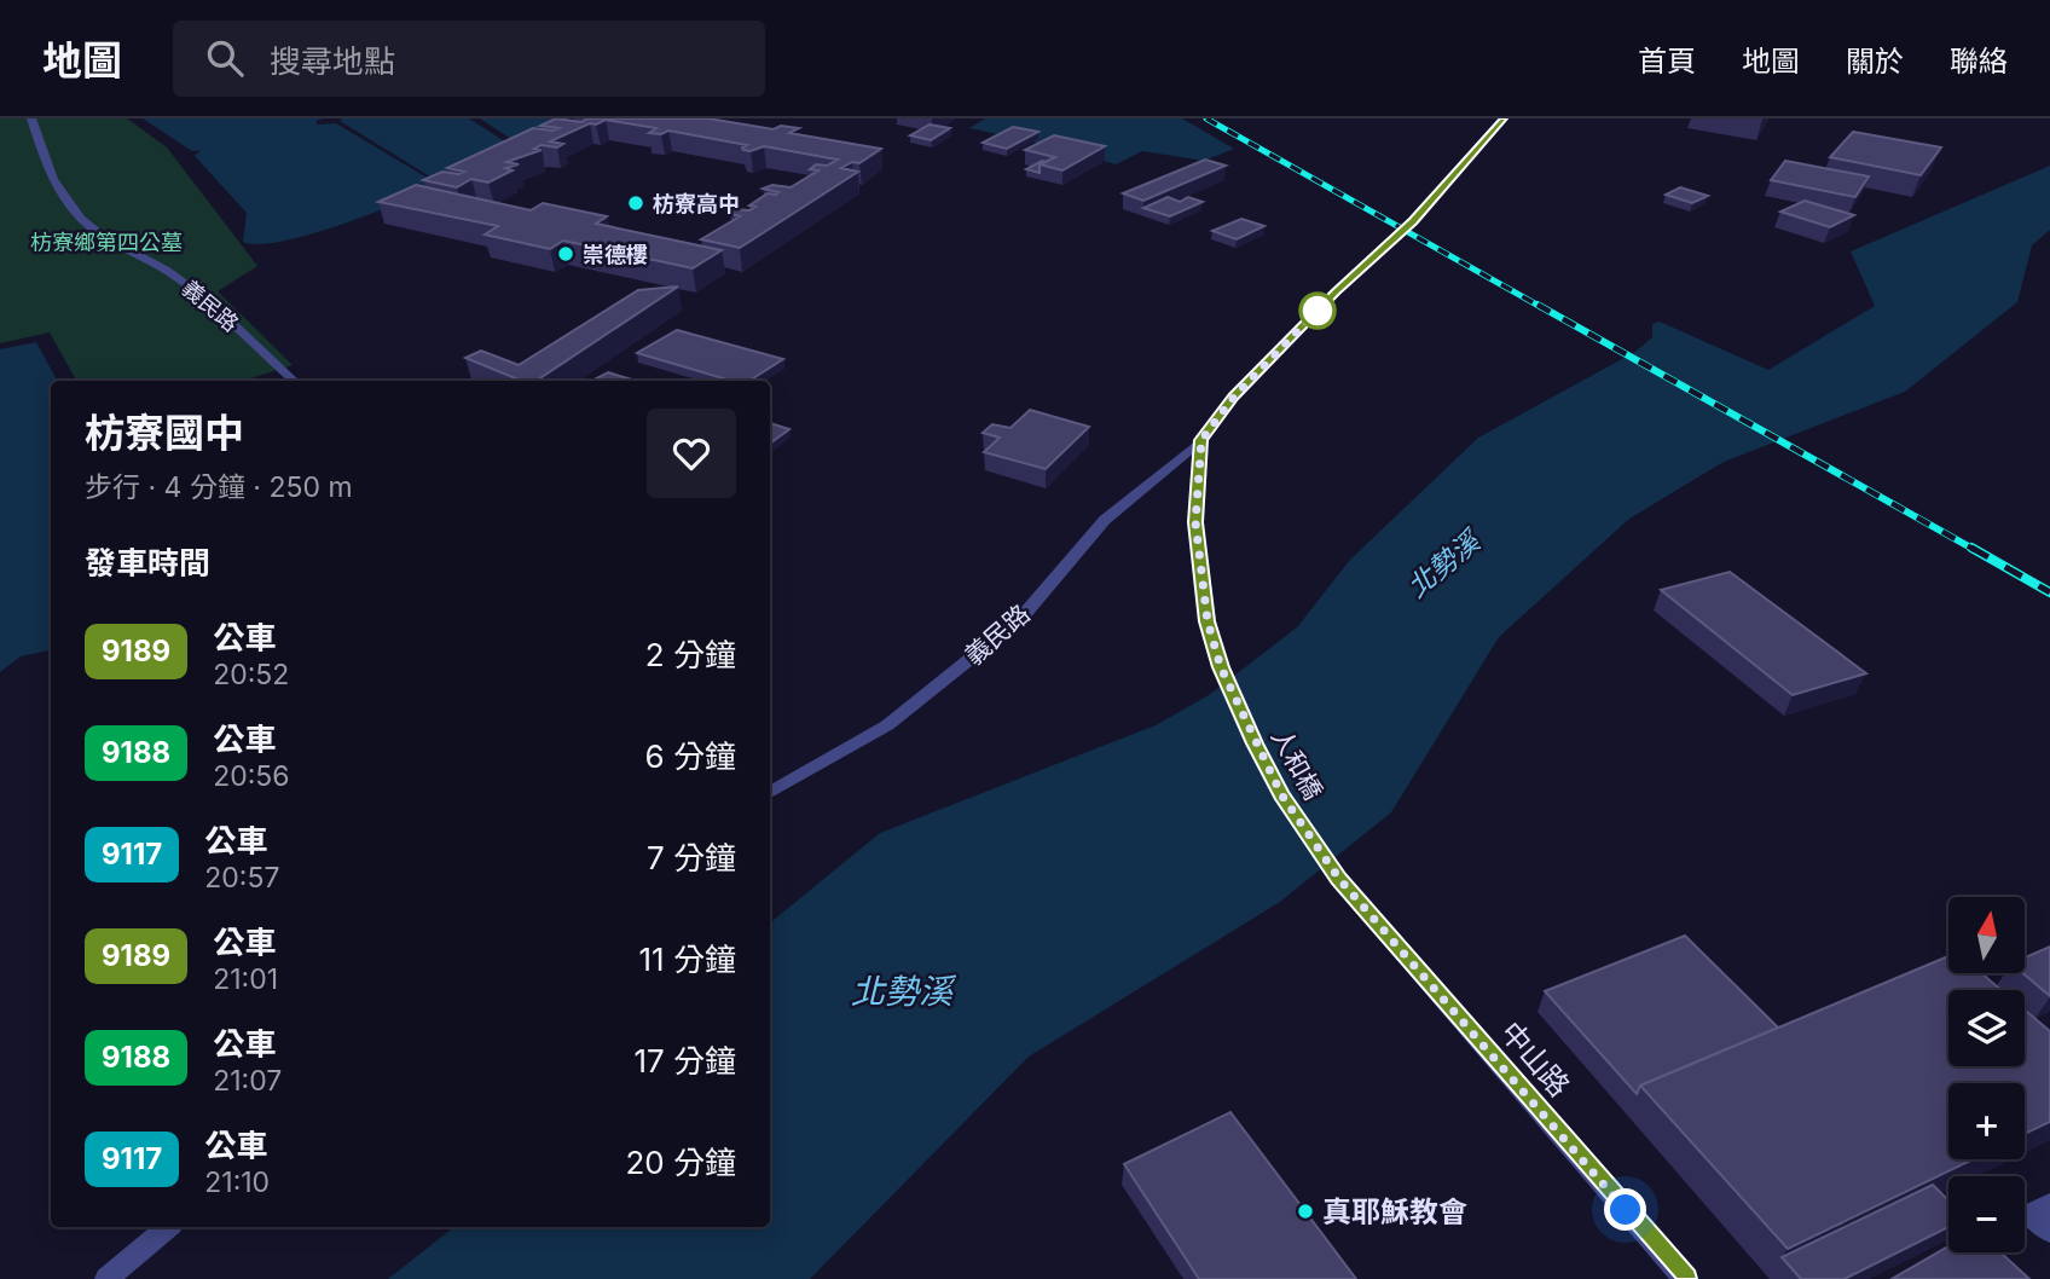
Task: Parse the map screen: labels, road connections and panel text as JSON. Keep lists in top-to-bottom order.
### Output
{
  "streets": {
    "street": ["義民路", "人和橋", "中山路"]
  },
  "crossings": [
    ["義民路", "人和橋"],
    ["人和橋", "中山路"]
  ],
  "water": ["北勢溪"],
  "parks": ["枋寮鄉第四公墓"],
  "places": ["枋寮高中", "崇德樓", "真耶穌教會"],
  "lines": ["bus line 9189"],
  "north": "top",
  "page": {
    "header": "地圖",
    "search": "搜尋地點",
    "nav": [
      "首頁",
      "地圖",
      "關於",
      "聯絡"
    ],
    "heading": [
      ["枋寮國中", "步行 · 4 分鐘 · 250 m"],
      "發車時間"
    ],
    "list": [
      {
        "mark": "9189",
        "name": "公車",
        "note": "20:52",
        "value": "2 分鐘"
      },
      {
        "mark": "9188",
        "name": "公車",
        "note": "20:56",
        "value": "6 分鐘"
      },
      {
        "mark": "9117",
        "name": "公車",
        "note": "20:57",
        "value": "7 分鐘"
      },
      {
        "mark": "9189",
        "name": "公車",
        "note": "21:01",
        "value": "11 分鐘"
      },
      {
        "mark": "9188",
        "name": "公車",
        "note": "21:07",
        "value": "17 分鐘"
      },
      {
        "mark": "9117",
        "name": "公車",
        "note": "21:10",
        "value": "20 分鐘"
      }
    ],
    "map_buttons": ["+", "−"]
  }
}
